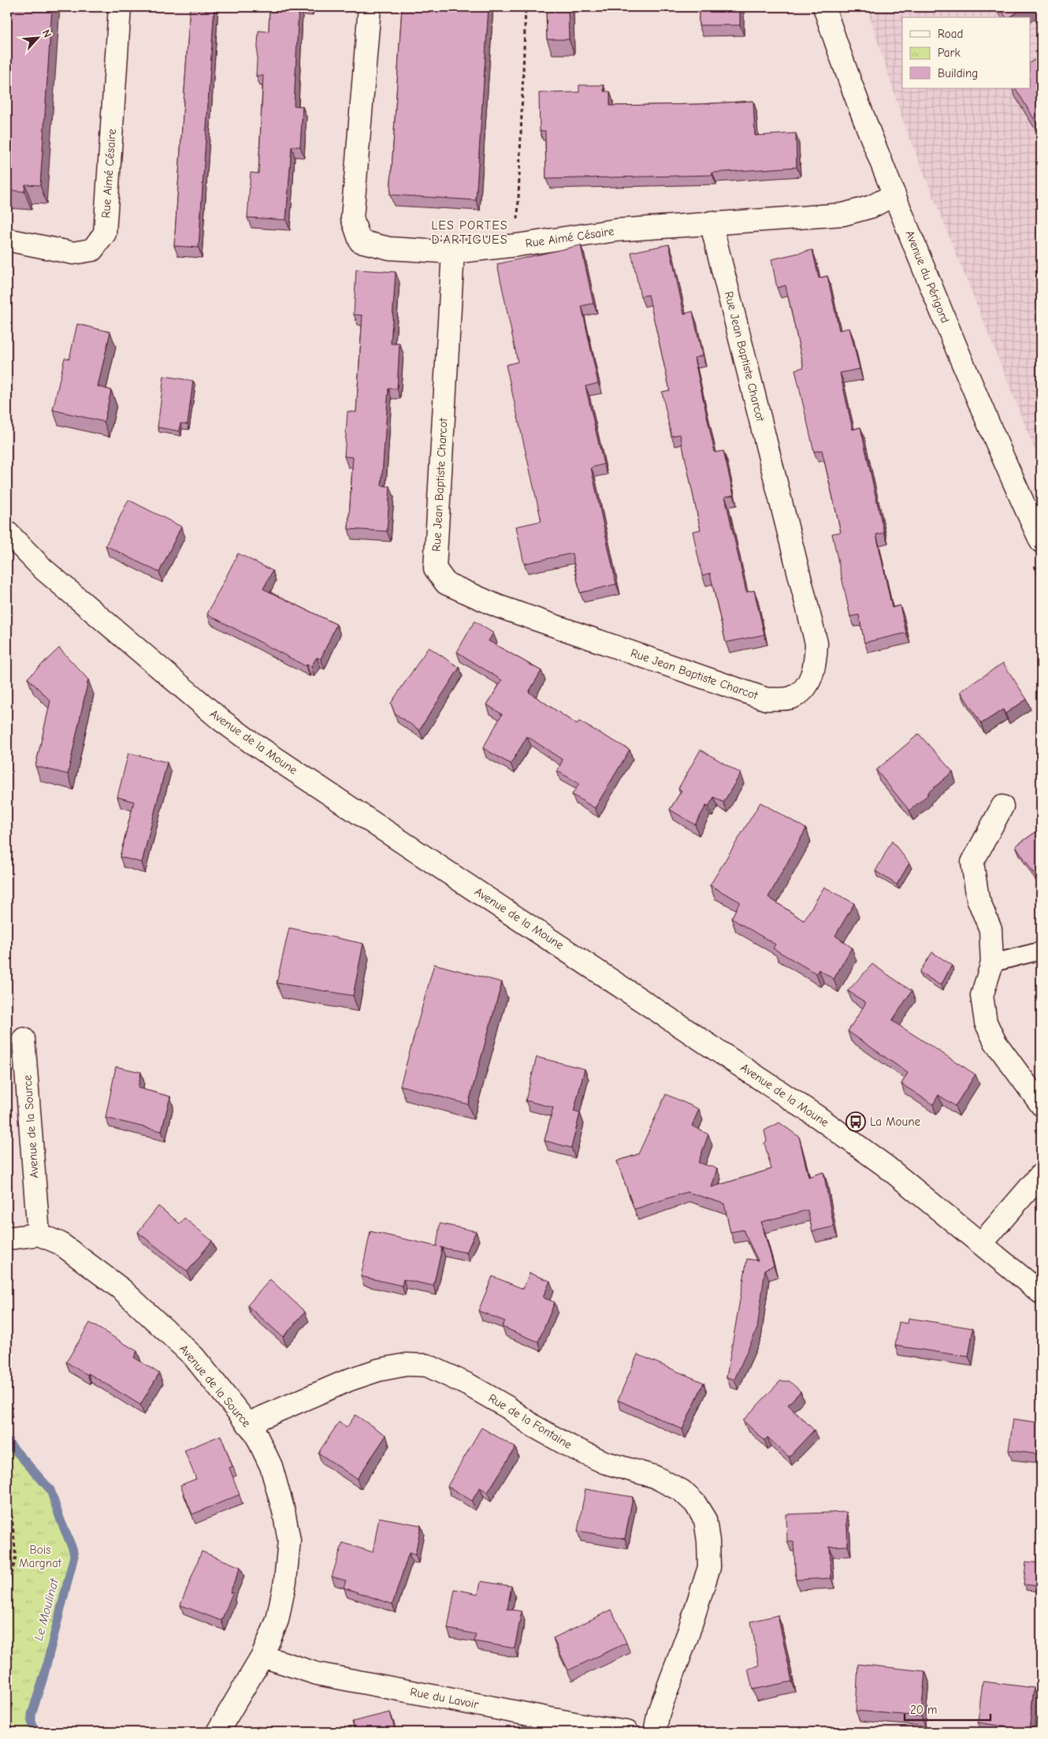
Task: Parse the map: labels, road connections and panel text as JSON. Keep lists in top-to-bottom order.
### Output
{
  "streets": {
    "street": [
      "Rue Aimé Césaire",
      "Avenue du Périgord",
      "Rue Jean Baptiste Charcot",
      "Avenue de la Moune",
      "Avenue de la Source",
      "Rue de la Fontaine",
      "Rue du Lavoir"
    ]
  },
  "crossings": [
    ["Rue Aimé Césaire", "Avenue du Périgord"],
    ["Rue Aimé Césaire", "Rue Jean Baptiste Charcot"],
    ["Avenue de la Source", "Rue de la Fontaine"],
    ["Avenue de la Source", "Rue du Lavoir"]
  ],
  "districts": ["LES PORTES D'ARTIGUES"],
  "water": ["Le Moulinat"],
  "parks": ["Bois Margnat"],
  "places": {
    "bus stop": ["La Moune"]
  },
  "legend": ["Road", "Park", "Building"],
  "scale_bar": "20 m",
  "north": "top right"
}
